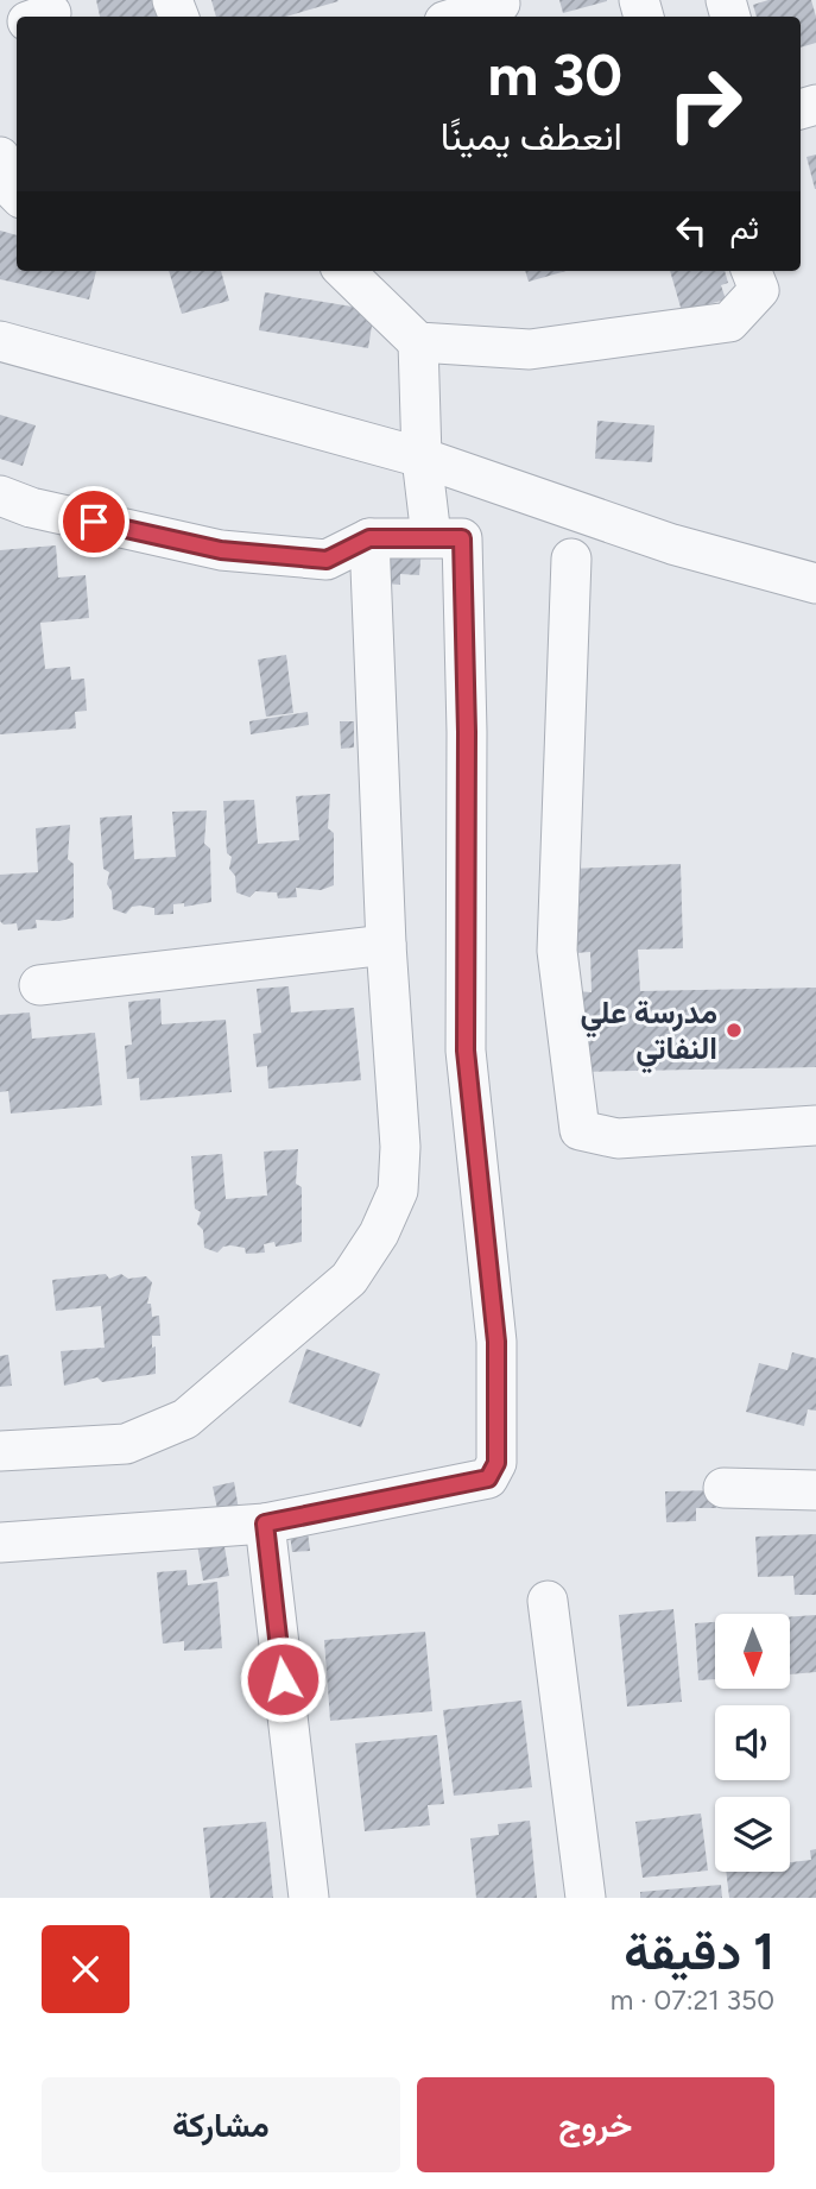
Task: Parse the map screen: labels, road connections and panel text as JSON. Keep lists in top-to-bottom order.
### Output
{
  "places": ["مدرسة علي النفاتي"],
  "north": "bottom",
  "page": {
    "turn": ["30 m", "انعطف يمينًا"],
    "then": "ثم",
    "heading": ["1 دقيقة", "350 m · 07:21"],
    "buttons": ["خروج", "مشاركة"]
  }
}
